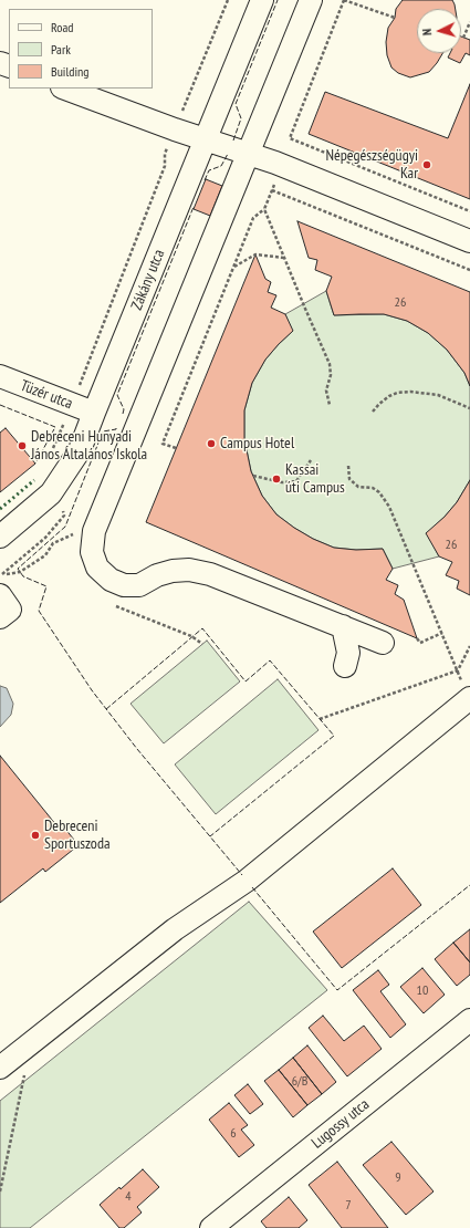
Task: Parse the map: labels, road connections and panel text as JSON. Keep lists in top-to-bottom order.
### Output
{
  "streets": {
    "street": ["Zákány utca", "Tüzér utca", "Lugossy utca"]
  },
  "crossings": [
    ["Zákány utca", "Tüzér utca"]
  ],
  "places": [
    "Népegészségügyi Kar",
    "Campus Hotel",
    "Debreceni Hunyadi János Általános Iskola",
    "Kassai úti Campus",
    "Debreceni Sportuszoda"
  ],
  "house_numbers": [
    "26",
    "26",
    "10",
    "6/B",
    "6",
    "9",
    "4",
    "7"
  ],
  "legend": ["Road", "Park", "Building"],
  "north": "left"
}
